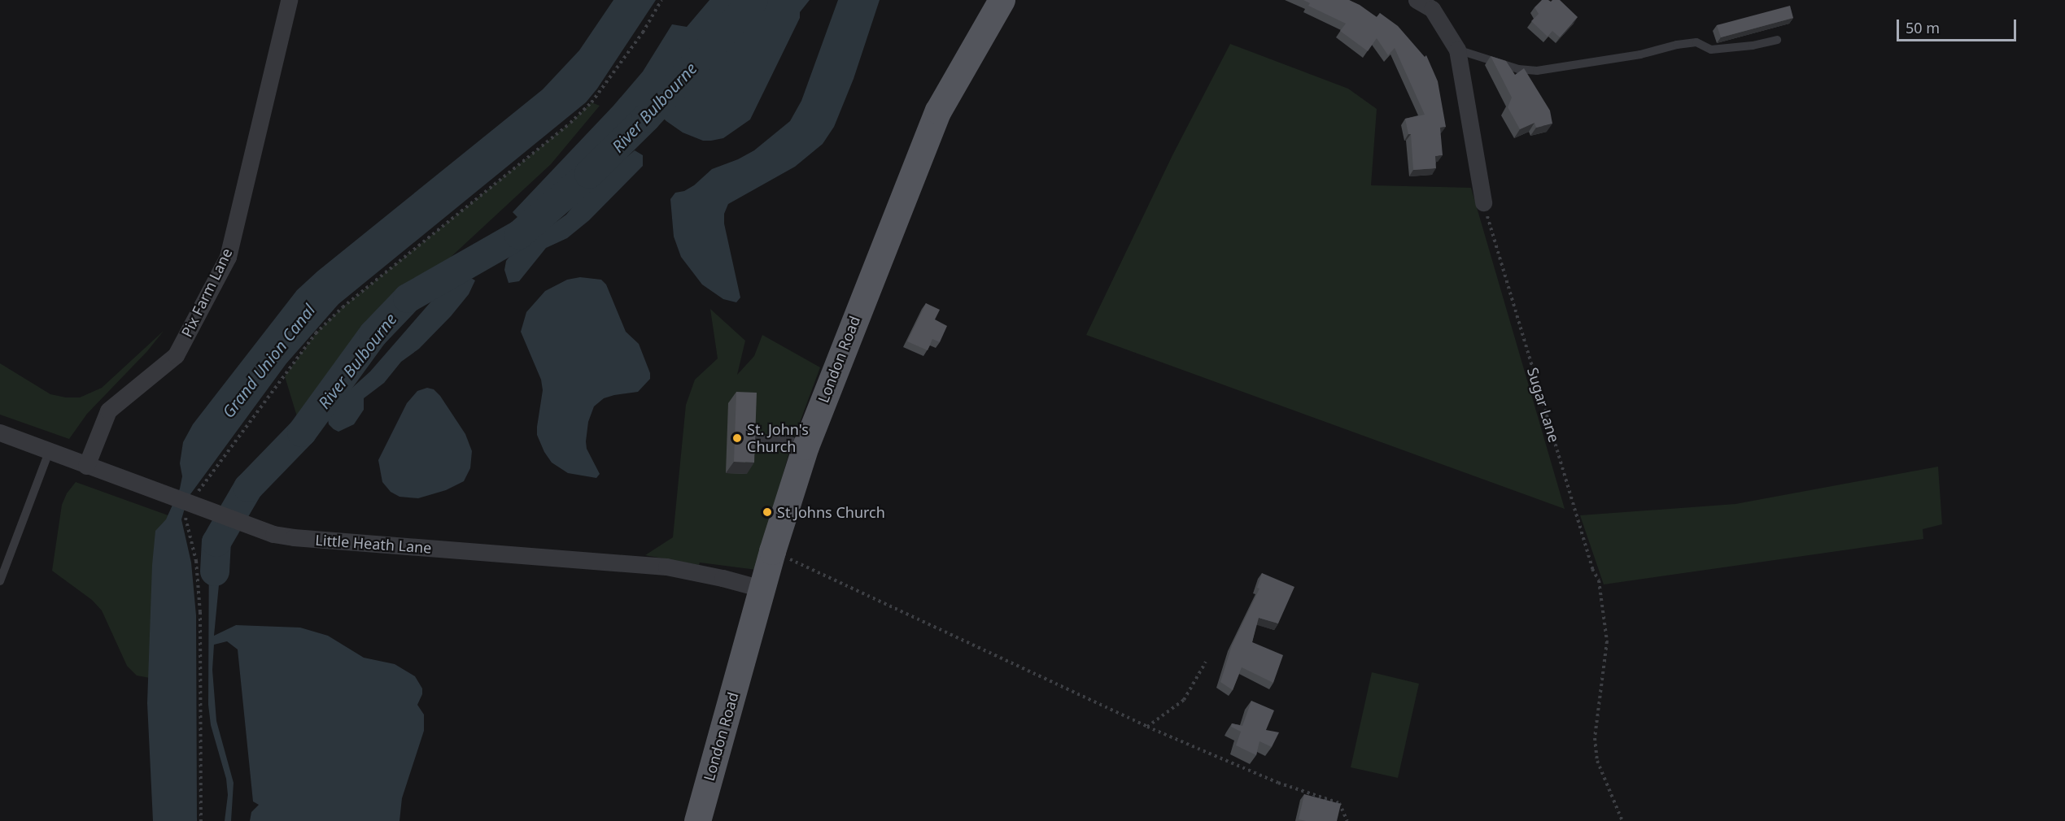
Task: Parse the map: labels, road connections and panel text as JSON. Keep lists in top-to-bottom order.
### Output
{
  "streets": {
    "main road": ["London Road"],
    "street": ["Pix Farm Lane", "Little Heath Lane"],
    "path": ["Sugar Lane"]
  },
  "crossings": [
    ["Pix Farm Lane", "Little Heath Lane"],
    ["London Road", "Little Heath Lane"]
  ],
  "water": ["River Bulbourne", "Grand Union Canal"],
  "places": ["St. John's Church", "St Johns Church"],
  "scale_bar": "50 m"
}
